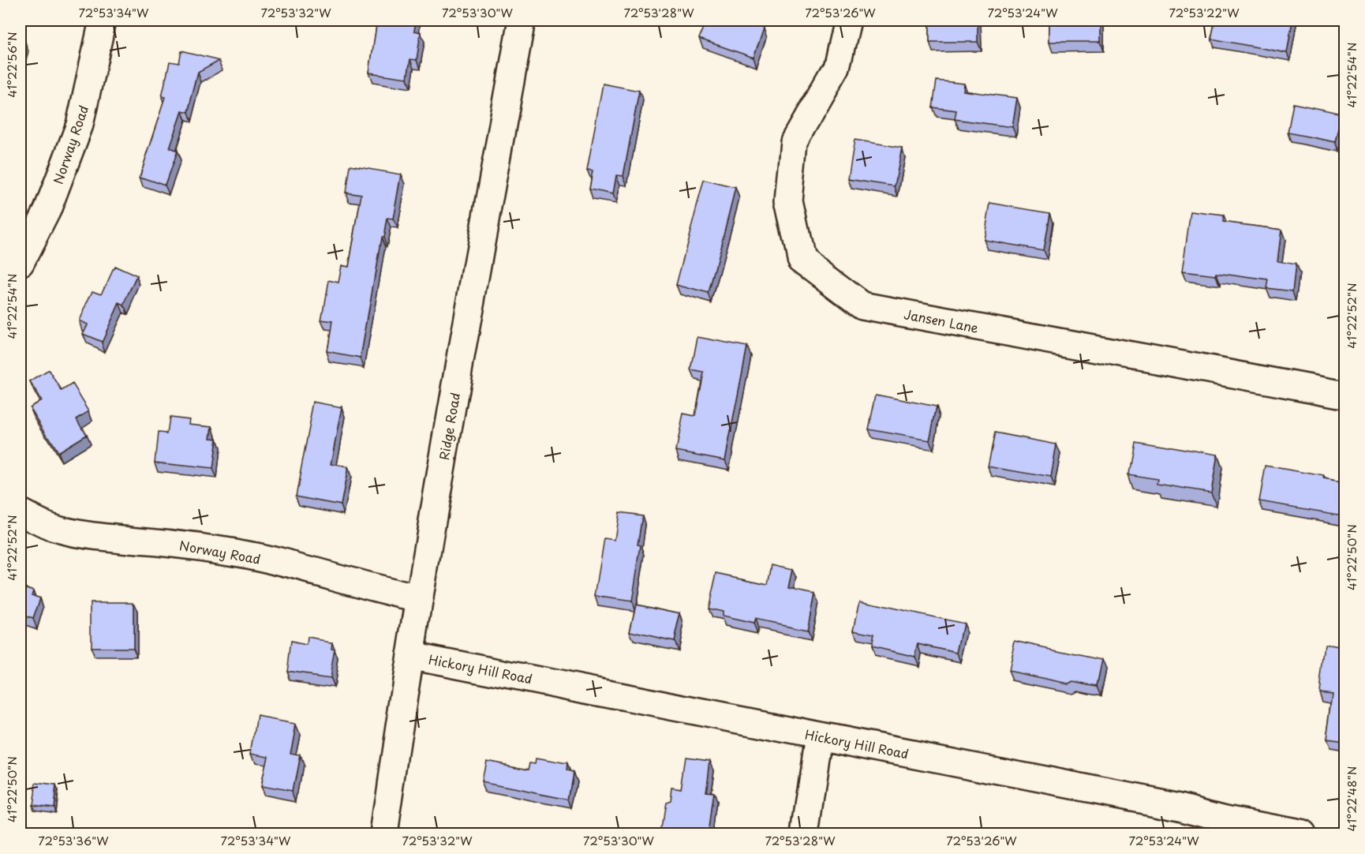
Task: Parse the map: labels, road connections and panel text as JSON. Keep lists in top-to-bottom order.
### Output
{
  "streets": {
    "street": [
      "Norway Road",
      "Jansen Lane",
      "Ridge Road",
      "Hickory Hill Road"
    ]
  },
  "crossings": [
    ["Norway Road", "Ridge Road"],
    ["Ridge Road", "Hickory Hill Road"]
  ],
  "coordinates": [
    "72°53'34\"W",
    "72°53'32\"W",
    "72°53'30\"W",
    "72°53'28\"W",
    "72°53'26\"W",
    "72°53'24\"W",
    "72°53'22\"W",
    "41°22'56\"N",
    "41°22'54\"N",
    "41°22'52\"N",
    "41°22'50\"N",
    "41°22'48\"N",
    "72°53'36\"W"
  ]
}
